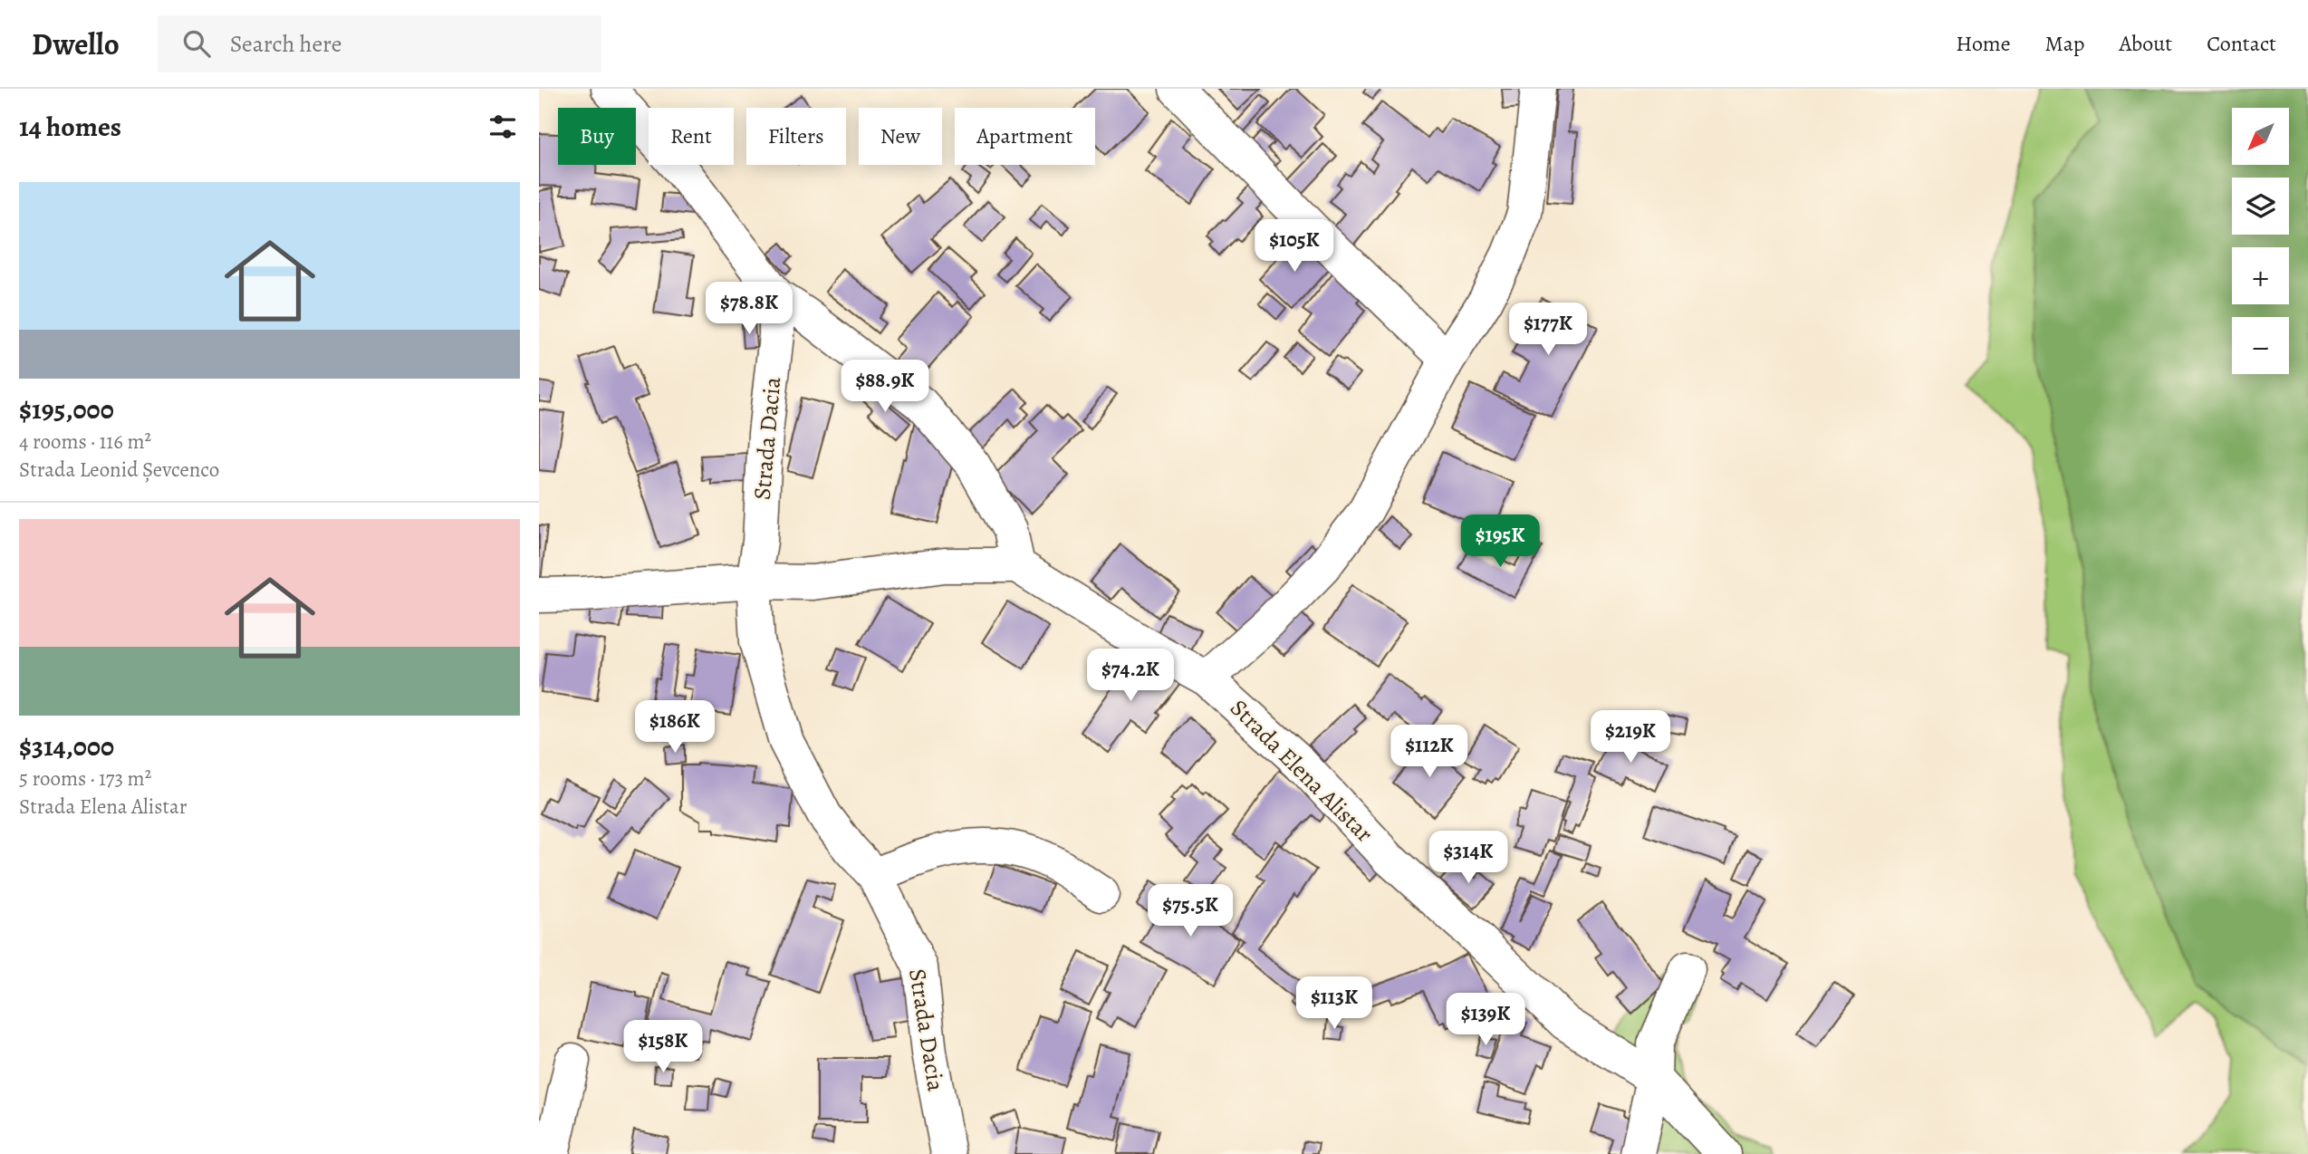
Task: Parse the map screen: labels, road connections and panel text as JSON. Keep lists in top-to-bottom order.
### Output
{
  "streets": {
    "street": ["Strada Dacia", "Strada Elena Alistar"]
  },
  "north": "bottom left",
  "page": {
    "header": "Dwello",
    "search": "Search here",
    "nav": [
      "Home",
      "Map",
      "About",
      "Contact"
    ],
    "heading": "14 homes",
    "map_buttons": ["+", "−"],
    "chip": [
      "Buy",
      "Rent",
      "Filters",
      "New",
      "Apartment"
    ],
    "list": [
      {
        "name": "$195,000",
        "note": "4 rooms · 116 m² · Strada Leonid Șevcenco"
      },
      {
        "name": "$314,000",
        "note": "5 rooms · 173 m² · Strada Elena Alistar"
      }
    ],
    "price": [
      "$105K",
      "$78.8K",
      "$177K",
      "$88.9K",
      "$195K",
      "$74.2K",
      "$186K",
      "$219K",
      "$112K",
      "$314K",
      "$75.5K",
      "$113K",
      "$139K",
      "$158K"
    ]
  }
}
